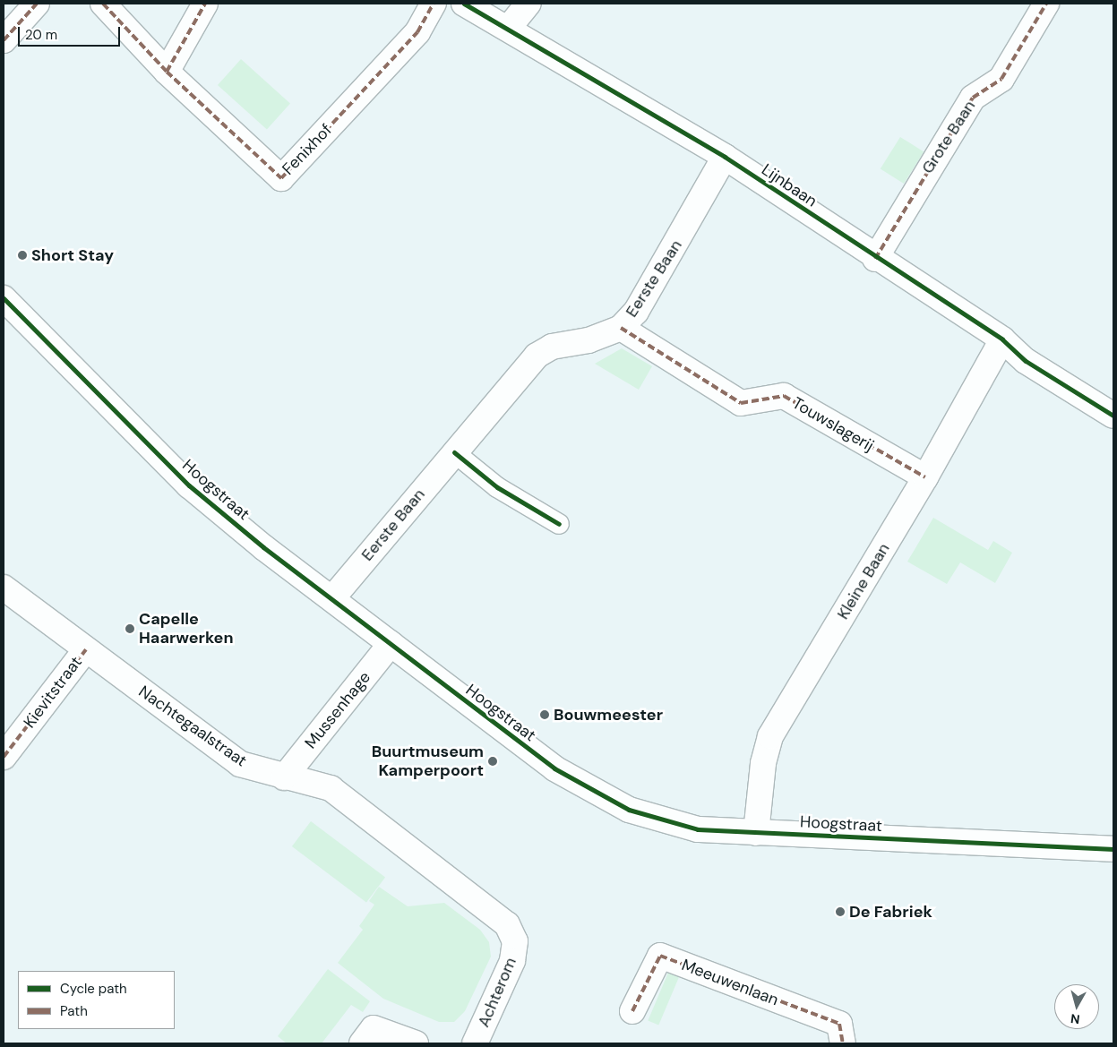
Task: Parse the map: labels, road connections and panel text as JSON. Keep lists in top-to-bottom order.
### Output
{
  "streets": {
    "street": [
      "Grote Baan",
      "Fenixhof",
      "Lijnbaan",
      "Eerste Baan",
      "Touwslagerij",
      "Hoogstraat",
      "Kleine Baan",
      "Kievitstraat",
      "Mussenhage",
      "Nachtegaalstraat",
      "Meeuwenlaan",
      "Achterom"
    ]
  },
  "crossings": [
    ["Grote Baan", "Lijnbaan"],
    ["Lijnbaan", "Eerste Baan"],
    ["Lijnbaan", "Kleine Baan"],
    ["Eerste Baan", "Touwslagerij"],
    ["Eerste Baan", "Hoogstraat"],
    ["Touwslagerij", "Kleine Baan"],
    ["Hoogstraat", "Kleine Baan"],
    ["Hoogstraat", "Mussenhage"],
    ["Kievitstraat", "Nachtegaalstraat"],
    ["Mussenhage", "Nachtegaalstraat"],
    ["Nachtegaalstraat", "Achterom"]
  ],
  "places": [
    "Short Stay",
    "Capelle Haarwerken",
    "Bouwmeester",
    "Buurtmuseum Kamperpoort",
    "De Fabriek"
  ],
  "legend": ["Cycle path", "Path"],
  "scale_bar": "20 m",
  "north": "bottom"
}
